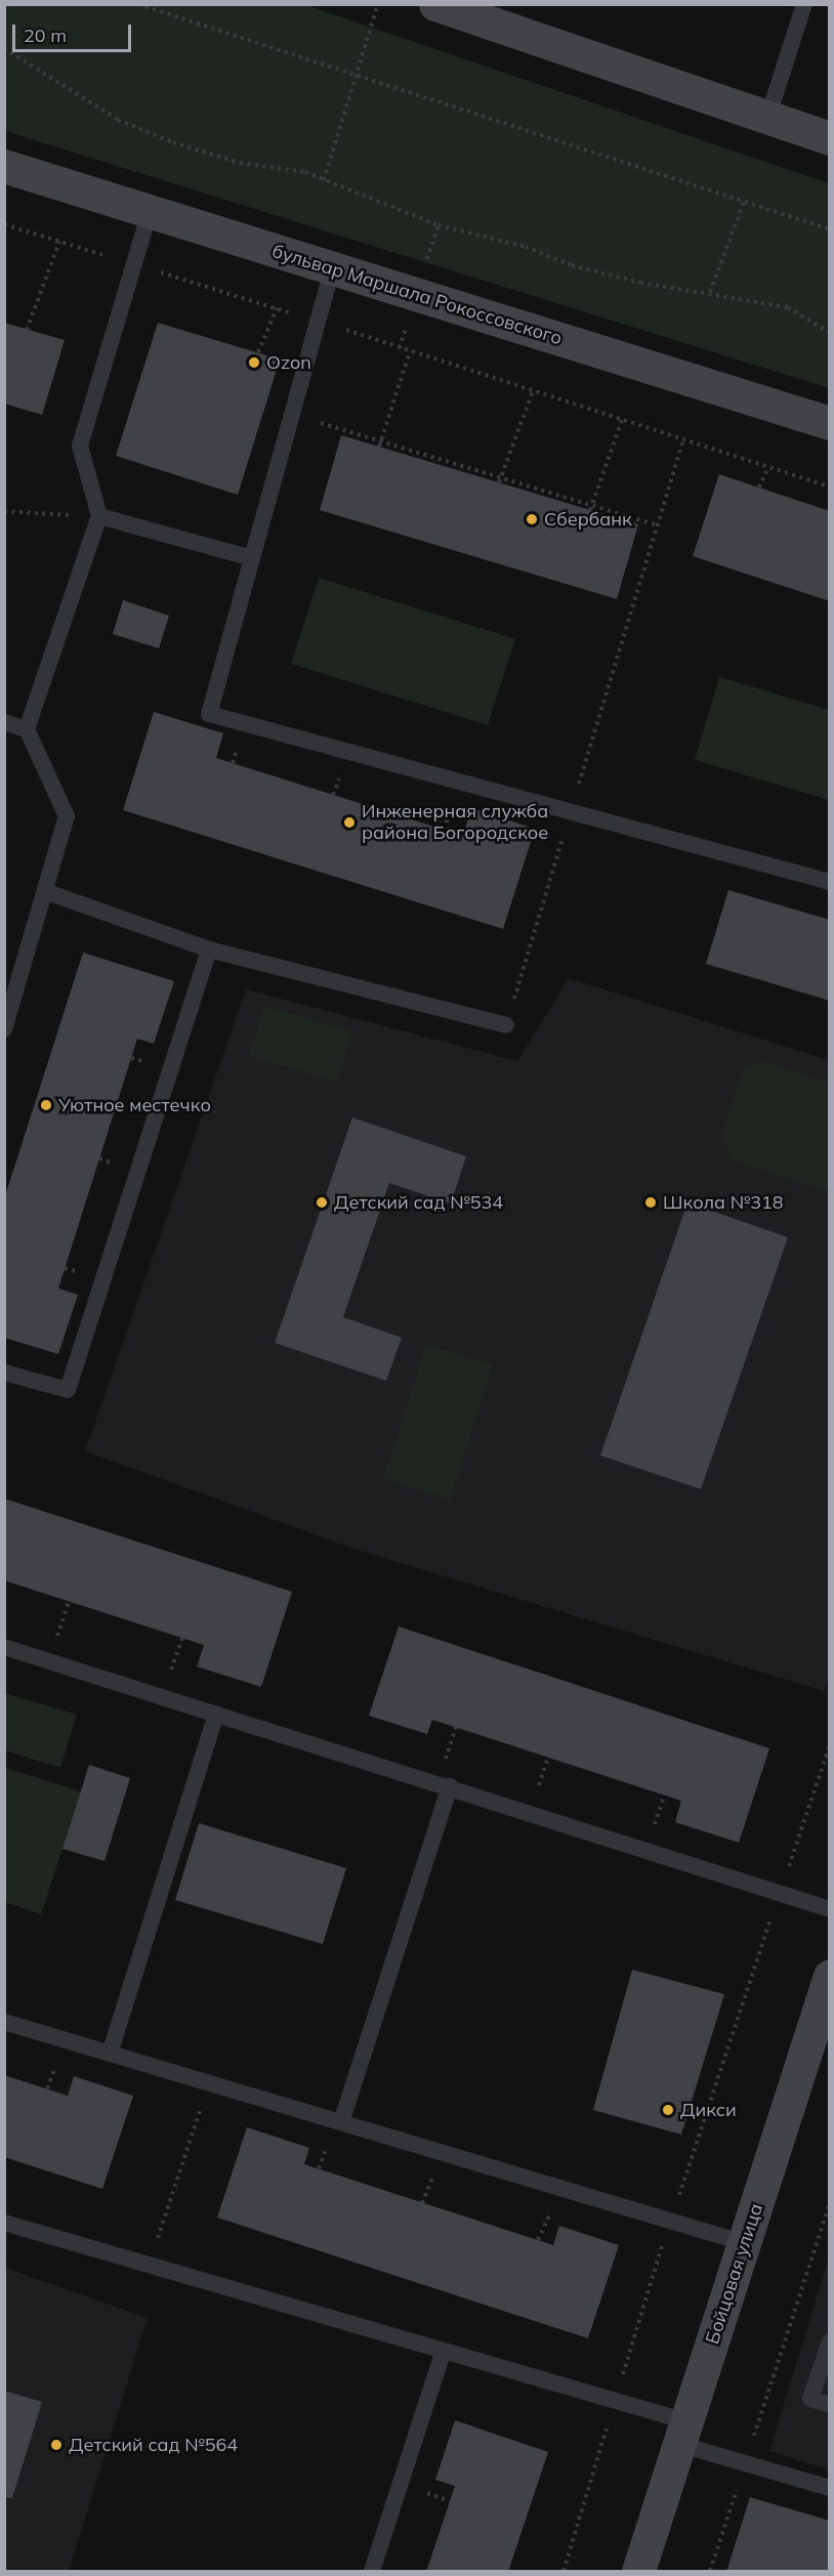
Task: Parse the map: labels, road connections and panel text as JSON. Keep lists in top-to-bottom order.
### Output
{
  "streets": {
    "street": ["бульвар Маршала Рокоссовского", "Бойцовая улица"]
  },
  "places": [
    "Ozon",
    "Сбербанк",
    "Инженерная служба района Богородское",
    "Уютное местечко",
    "Детский сад №534",
    "Школа №318",
    "Дикси",
    "Детский сад №564"
  ],
  "scale_bar": "20 m"
}
